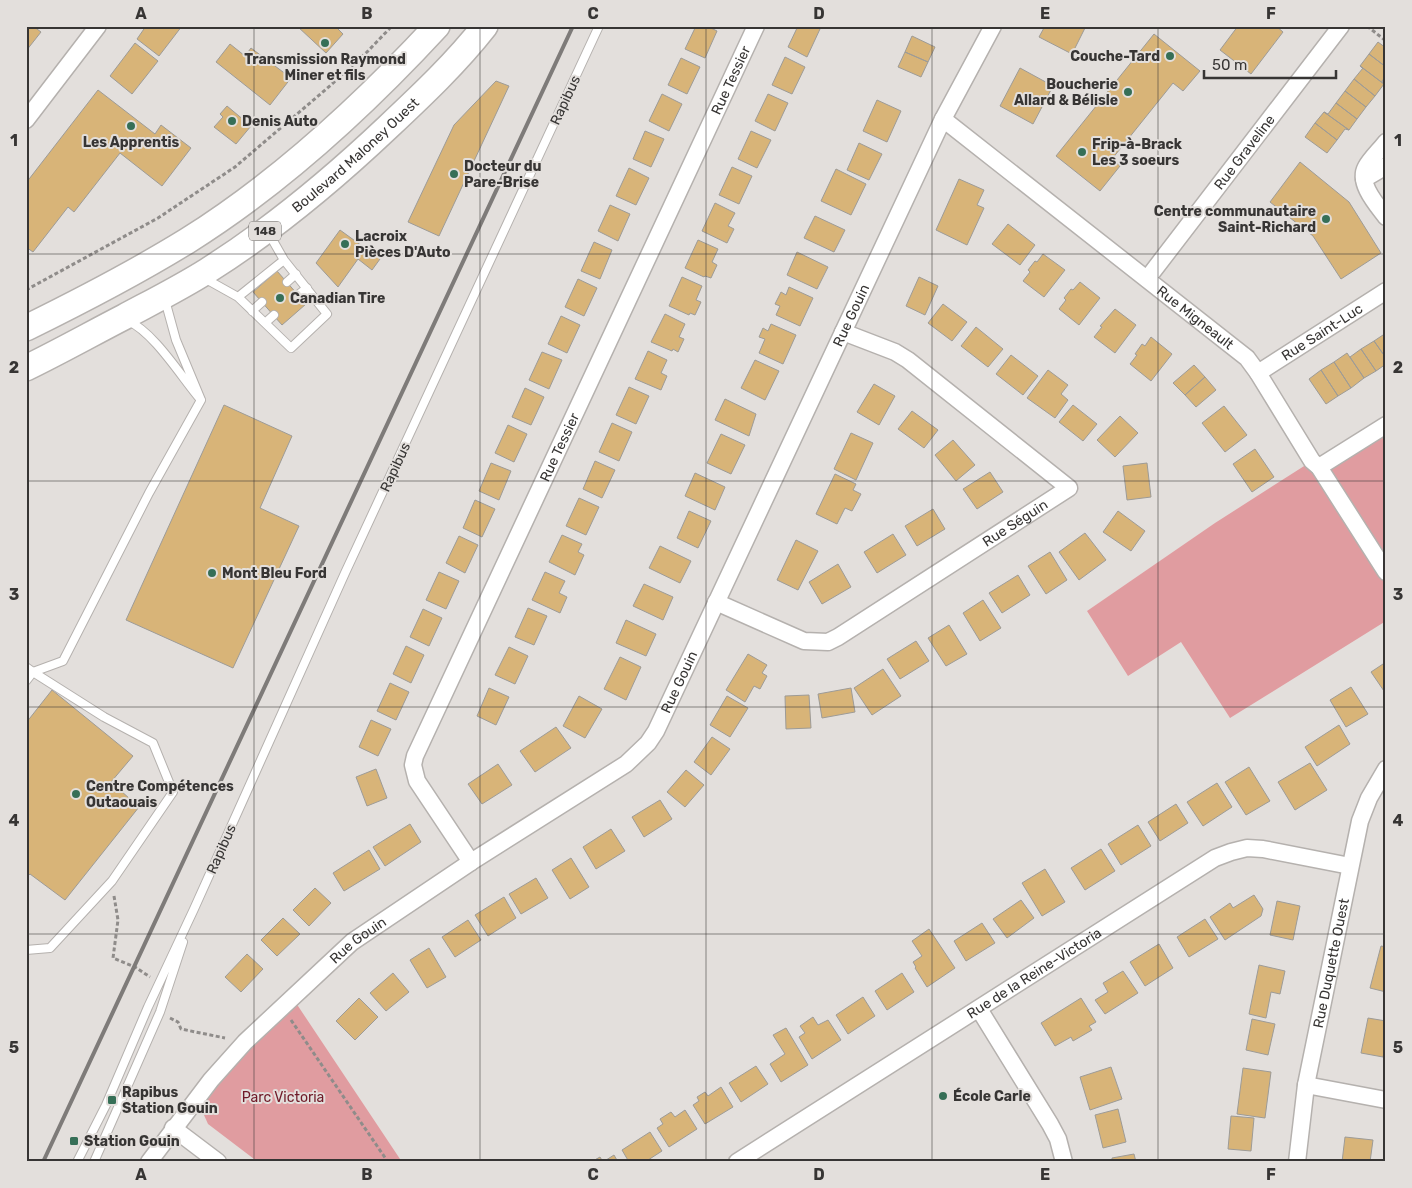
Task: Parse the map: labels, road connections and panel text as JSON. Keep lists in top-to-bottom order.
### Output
{
  "streets": {
    "main road": ["Boulevard Maloney Ouest", "148"],
    "street": [
      "Rue Tessier",
      "Rue Graveline",
      "Rue Gouin",
      "Rue Migneault",
      "Rue Saint-Luc",
      "Rue Séguin",
      "Rue Duquette Ouest",
      "Rue de la Reine-Victoria"
    ],
    "lane": ["Rapibus"]
  },
  "crossings": [
    ["Rue Tessier", "Rue Gouin"],
    ["Rue Graveline", "Rue Migneault"],
    ["Rue Gouin", "Rue Migneault"],
    ["Rue Gouin", "Rue Séguin"],
    ["Rue Migneault", "Rue Saint-Luc"],
    ["Rue Duquette Ouest", "Rue de la Reine-Victoria"]
  ],
  "parks": ["Parc Victoria"],
  "places": {
    "other": [
      "Transmission Raymond Miner et fils",
      "Couche-Tard",
      "Boucherie Allard & Bélisle",
      "Denis Auto",
      "Les Apprentis",
      "Frip-à-Brack Les 3 soeurs",
      "Docteur du Pare-Brise",
      "Centre communautaire Saint-Richard",
      "Lacroix Pièces D'Auto",
      "Canadian Tire",
      "Mont Bleu Ford",
      "Centre Compétences Outaouais",
      "École Carle"
    ],
    "transit": ["Rapibus Station Gouin", "Station Gouin"]
  },
  "scale_bar": "50 m",
  "grid": {
    "columns": [
      "A",
      "B",
      "C",
      "D",
      "E",
      "F"
    ],
    "rows": [
      "1",
      "2",
      "3",
      "4",
      "5"
    ]
  }
}
